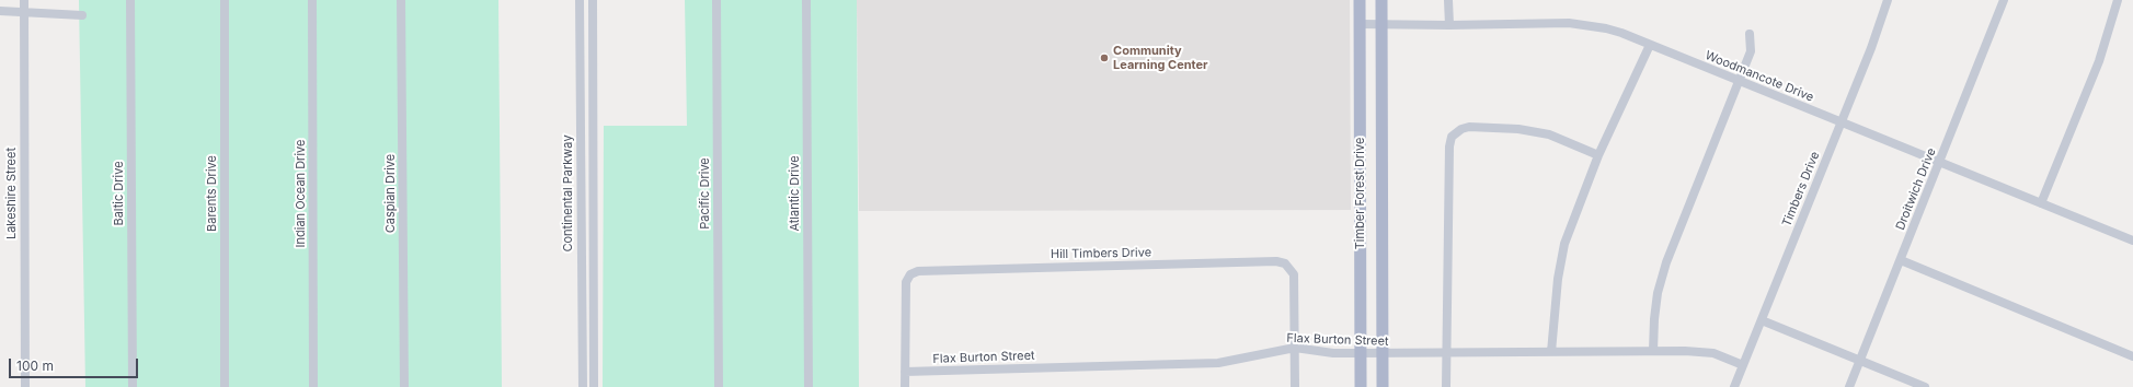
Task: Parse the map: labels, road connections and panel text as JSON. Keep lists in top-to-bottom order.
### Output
{
  "streets": {
    "main road": ["Timber Forest Drive"],
    "street": [
      "Woodmancote Drive",
      "Timbers Drive",
      "Droitwich Drive",
      "Lakeshire Street",
      "Baltic Drive",
      "Barents Drive",
      "Indian Ocean Drive",
      "Caspian Drive",
      "Continental Parkway",
      "Pacific Drive",
      "Atlantic Drive",
      "Hill Timbers Drive",
      "Flax Burton Street"
    ]
  },
  "crossings": [
    ["Woodmancote Drive", "Timbers Drive"],
    ["Woodmancote Drive", "Droitwich Drive"],
    ["Woodmancote Drive", "Timber Forest Drive"],
    ["Timbers Drive", "Flax Burton Street"],
    ["Timber Forest Drive", "Flax Burton Street"],
    ["Hill Timbers Drive", "Flax Burton Street"]
  ],
  "places": ["Community Learning Center"],
  "scale_bar": "100 m"
}
